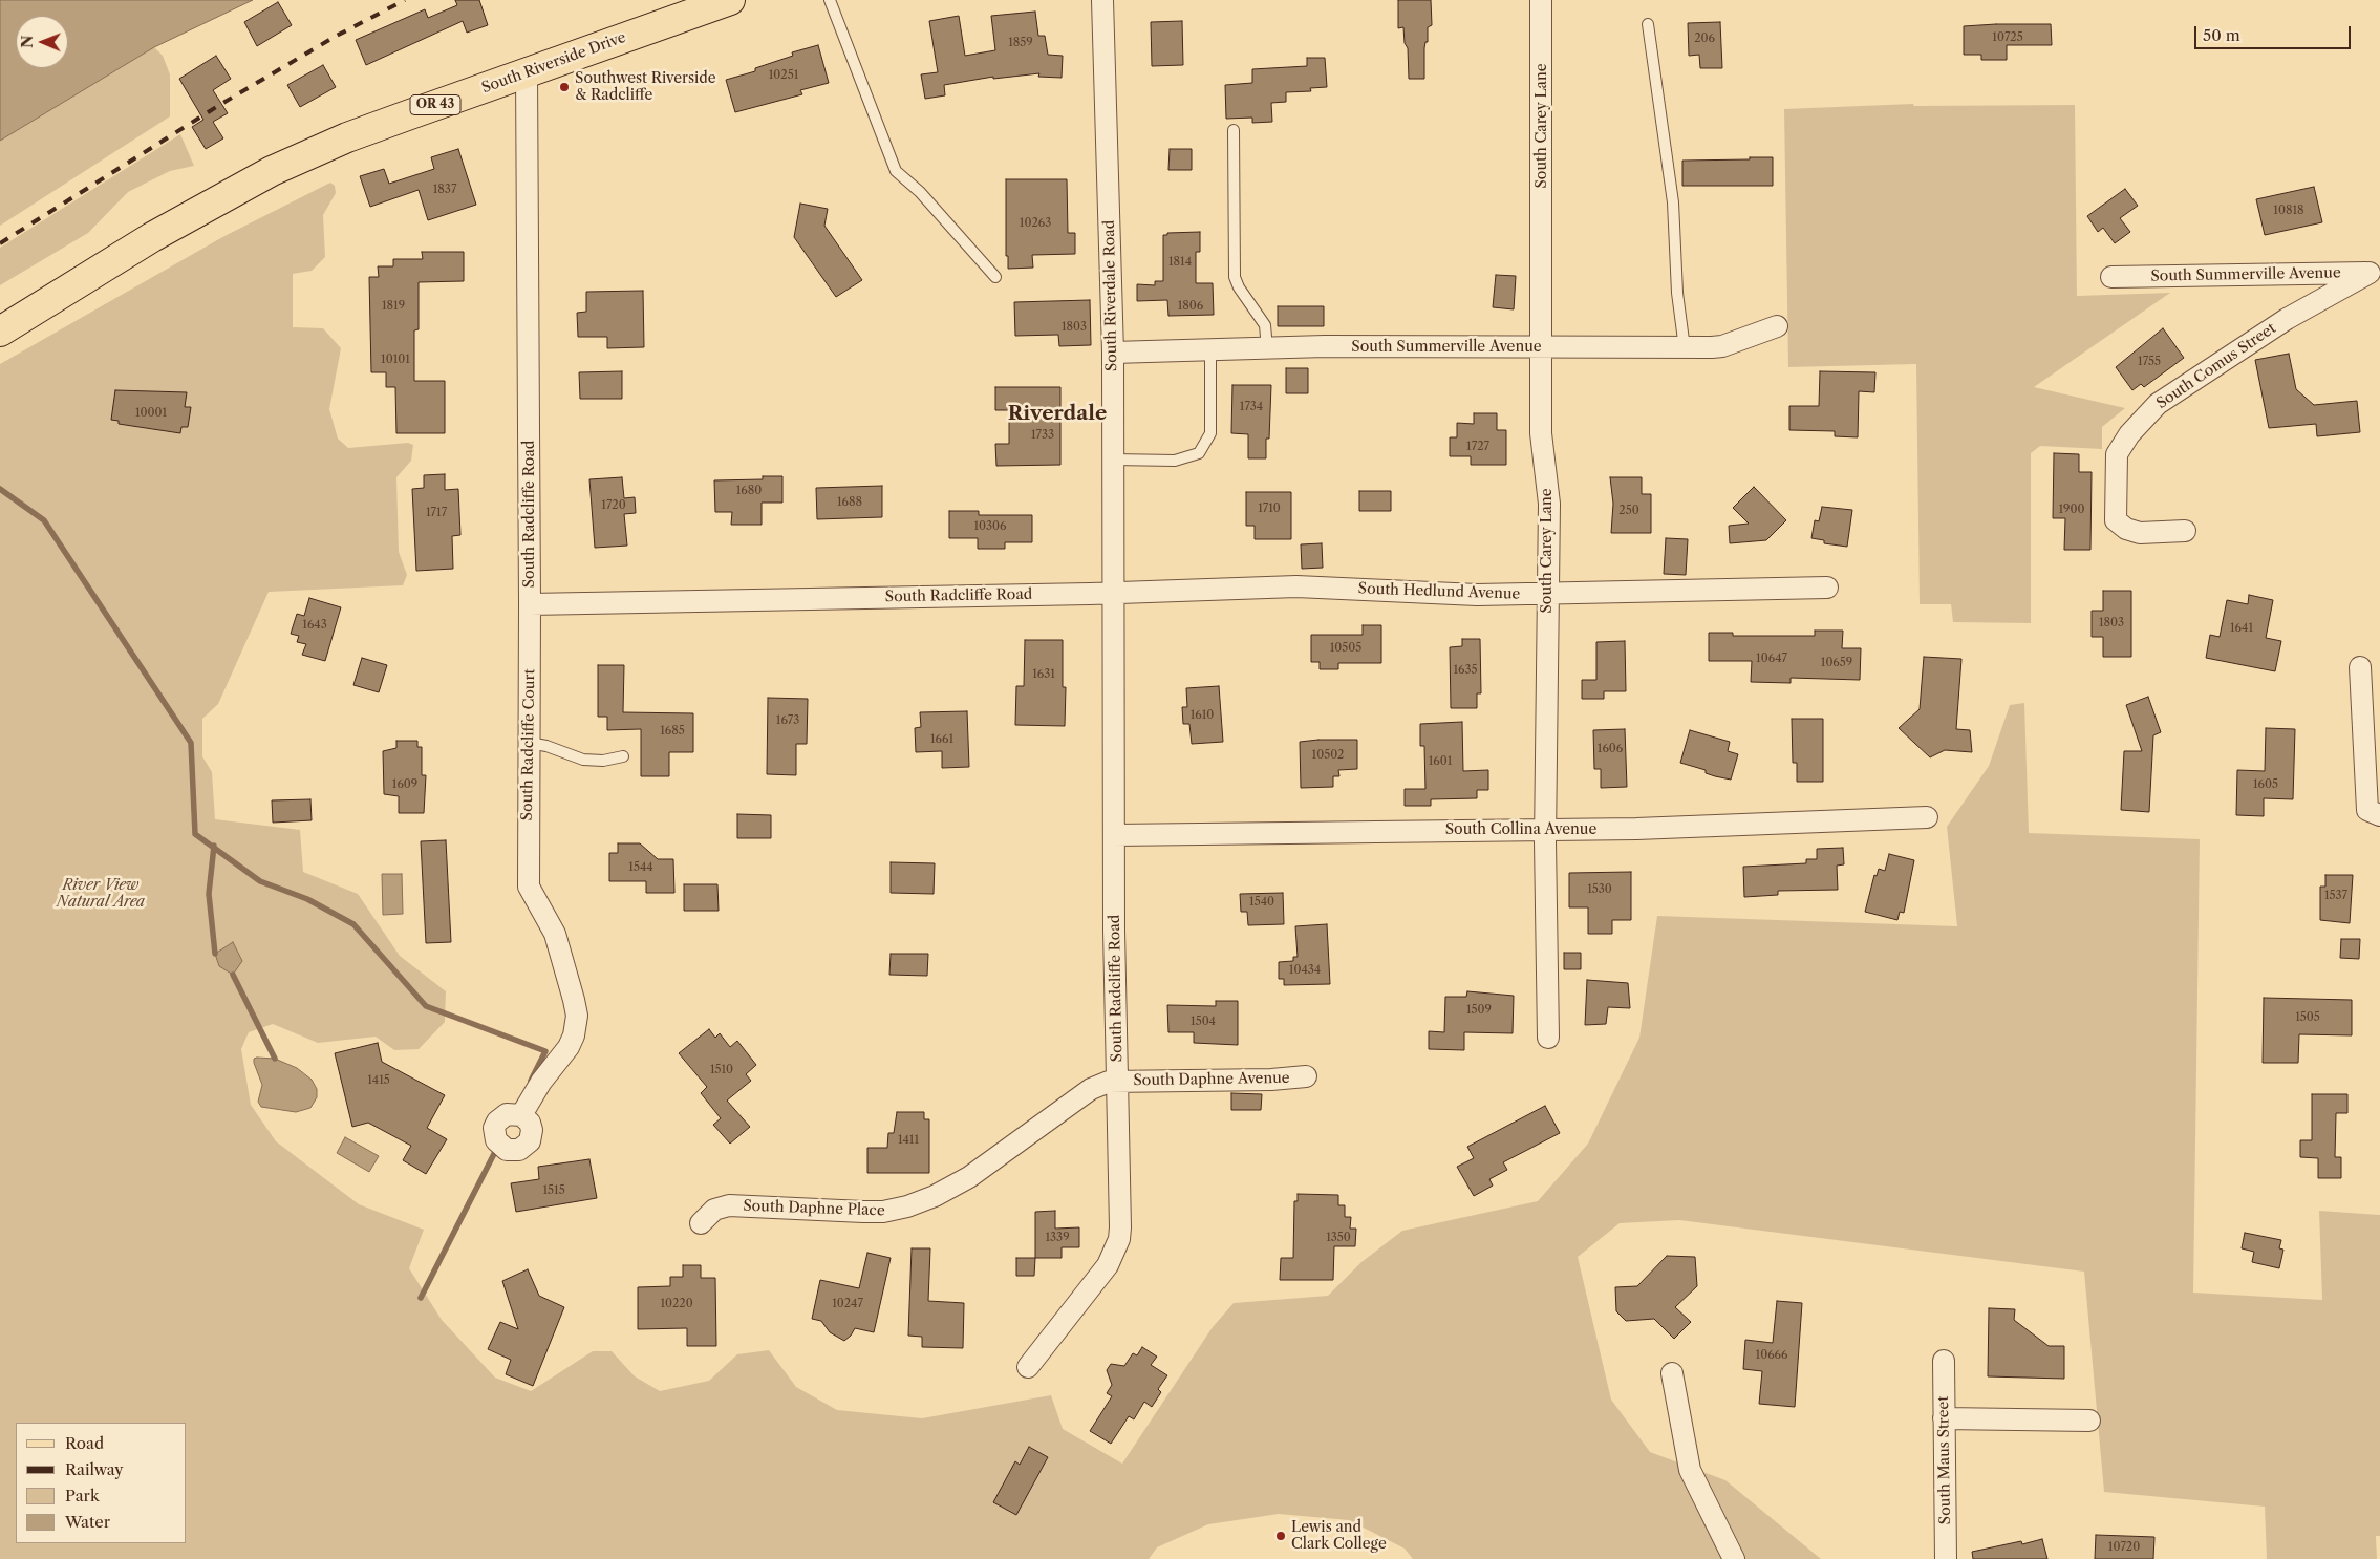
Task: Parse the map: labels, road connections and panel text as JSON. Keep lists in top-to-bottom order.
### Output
{
  "streets": {
    "main road": ["South Riverside Drive", "OR 43"],
    "street": [
      "South Carey Lane",
      "South Summerville Avenue",
      "South Riverdale Road",
      "South Comus Street",
      "South Radcliffe Road",
      "South Hedlund Avenue",
      "South Radcliffe Court",
      "South Collina Avenue",
      "South Daphne Avenue",
      "South Daphne Place",
      "South Maus Street"
    ]
  },
  "crossings": [
    ["South Riverside Drive", "South Radcliffe Road"],
    ["South Carey Lane", "South Summerville Avenue"],
    ["South Carey Lane", "South Hedlund Avenue"],
    ["South Carey Lane", "South Collina Avenue"],
    ["South Summerville Avenue", "South Riverdale Road"],
    ["South Summerville Avenue", "South Comus Street"],
    ["South Riverdale Road", "South Radcliffe Road"],
    ["South Riverdale Road", "South Hedlund Avenue"],
    ["South Radcliffe Road", "South Hedlund Avenue"],
    ["South Radcliffe Road", "South Radcliffe Court"],
    ["South Radcliffe Road", "South Collina Avenue"],
    ["South Radcliffe Road", "South Daphne Avenue"],
    ["South Radcliffe Road", "South Daphne Place"],
    ["South Daphne Avenue", "South Daphne Place"]
  ],
  "districts": ["Riverdale"],
  "parks": ["River View Natural Area"],
  "places": ["Southwest Riverside & Radcliffe", "Lewis and Clark College"],
  "house_numbers": [
    "10725",
    "206",
    "1859",
    "10251",
    "1837",
    "10818",
    "10263",
    "1814",
    "1819",
    "1806",
    "1803",
    "10101",
    "1755",
    "1734",
    "10001",
    "1733",
    "1727",
    "1680",
    "1688",
    "1720",
    "1710",
    "1900",
    "250",
    "1717",
    "10306",
    "1803",
    "1643",
    "1641",
    "10505",
    "10647",
    "10659",
    "1635",
    "1631",
    "1610",
    "1673",
    "1685",
    "1661",
    "1606",
    "10502",
    "1601",
    "1609",
    "1605",
    "1544",
    "1530",
    "1537",
    "1540",
    "10434",
    "1509",
    "1505",
    "1504",
    "1510",
    "1415",
    "1411",
    "1515",
    "1339",
    "1350",
    "10220",
    "10247",
    "10666",
    "10720"
  ],
  "legend": [
    "Road",
    "Railway",
    "Park",
    "Water"
  ],
  "scale_bar": "50 m",
  "north": "left"
}
